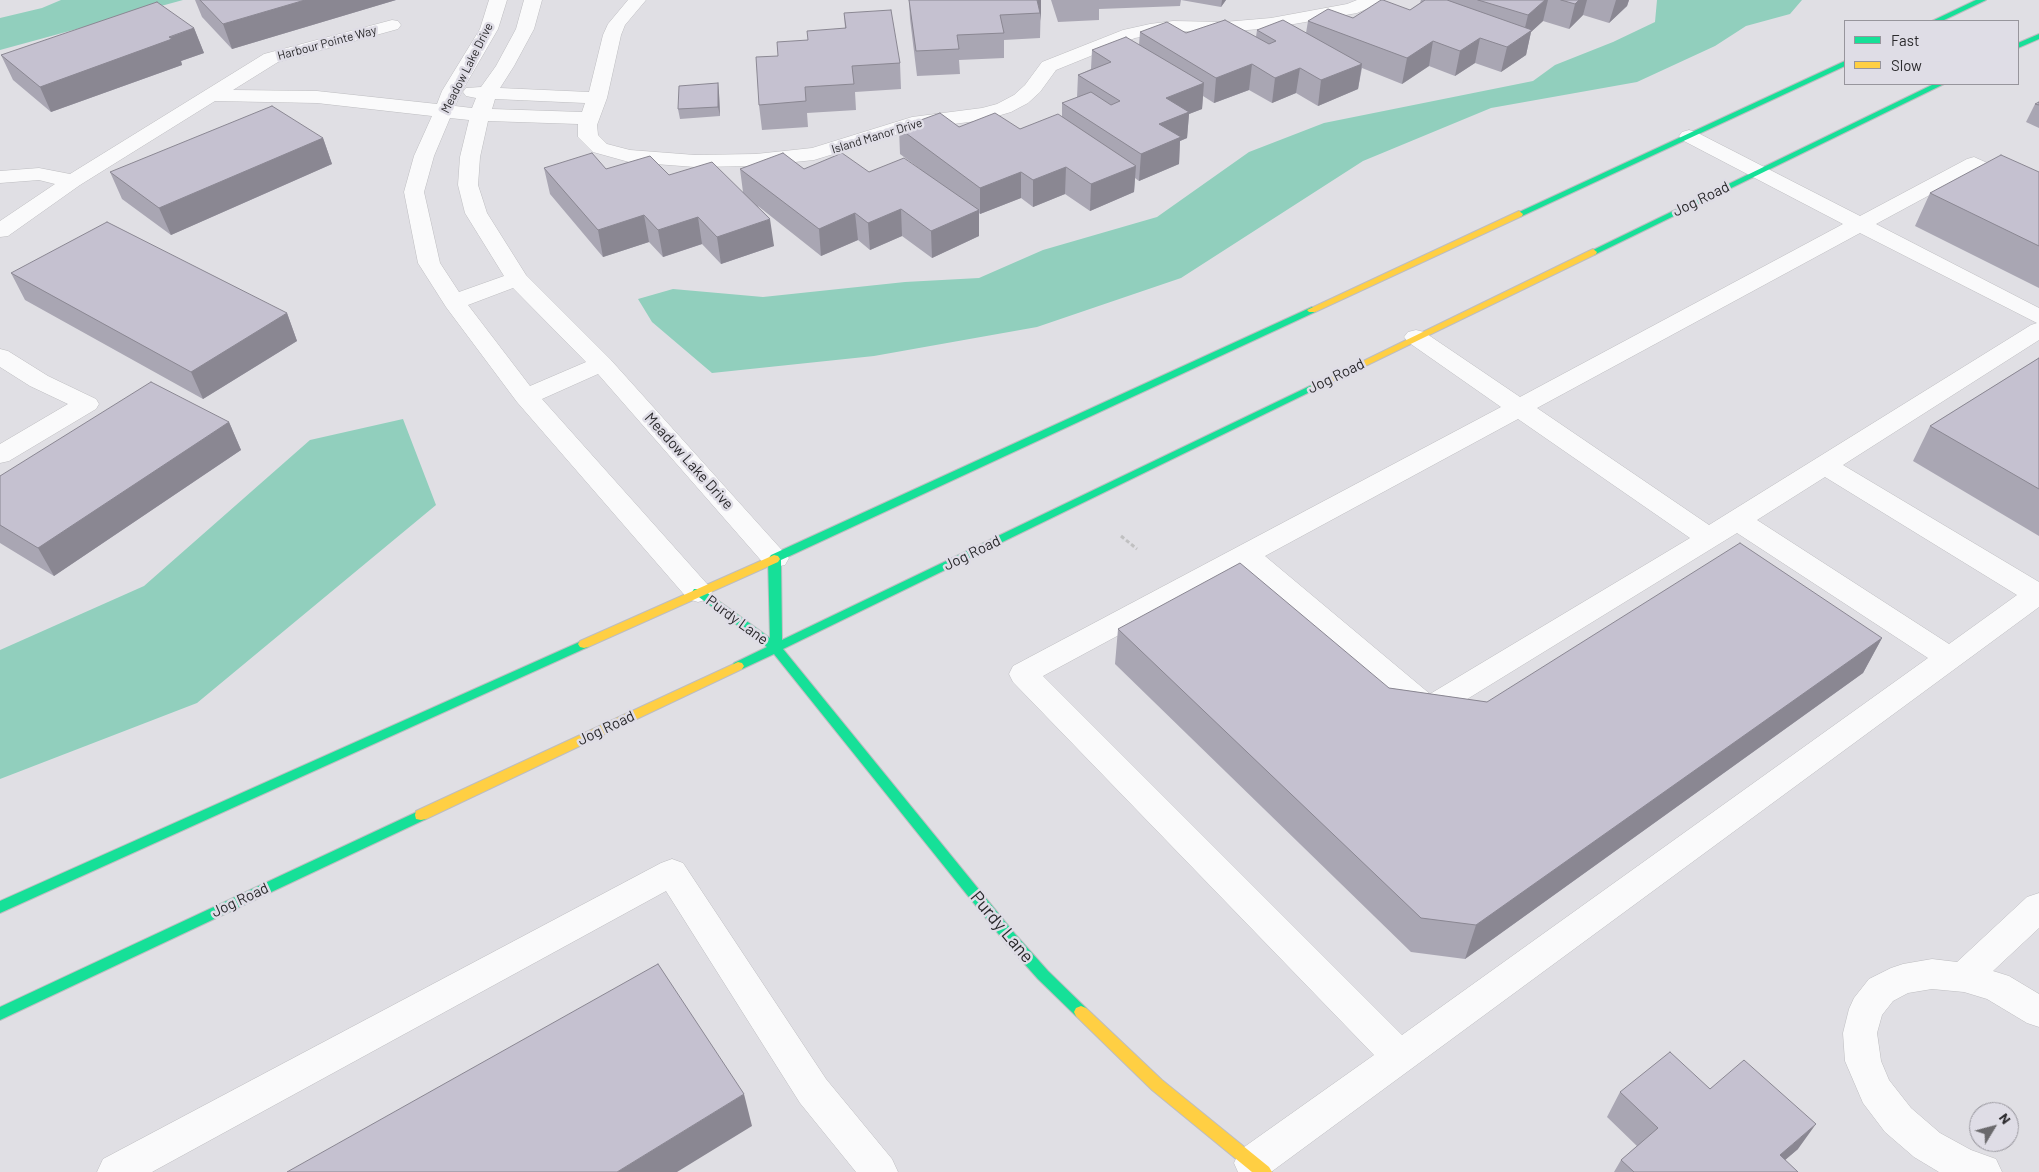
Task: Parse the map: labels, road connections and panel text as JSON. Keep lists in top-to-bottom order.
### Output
{
  "streets": {
    "main road": ["Jog Road", "Purdy Lane"],
    "street": ["Harbour Pointe Way", "Meadow Lake Drive", "Island Manor Drive"]
  },
  "crossings": [
    ["Meadow Lake Drive", "Purdy Lane"],
    ["Jog Road", "Purdy Lane"]
  ],
  "legend": ["Fast", "Slow"],
  "north": "top right"
}
